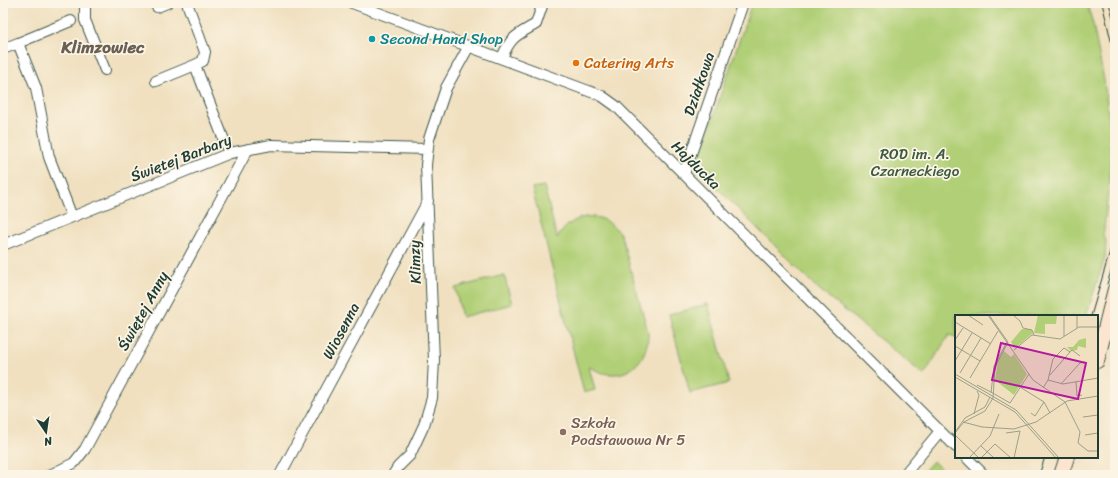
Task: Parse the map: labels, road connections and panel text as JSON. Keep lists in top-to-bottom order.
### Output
{
  "streets": {
    "street": [
      "Działkowa",
      "Świętej Barbary",
      "Hajducka",
      "Klimzy",
      "Świętej Anny",
      "Wiosenna"
    ]
  },
  "crossings": [
    ["Działkowa", "Hajducka"],
    ["Świętej Barbary", "Klimzy"],
    ["Świętej Barbary", "Świętej Anny"],
    ["Hajducka", "Klimzy"],
    ["Klimzy", "Wiosenna"]
  ],
  "districts": ["Klimzowiec"],
  "parks": ["ROD im. A. Czarneckiego"],
  "places": ["Second Hand Shop", "Catering Arts", "Szkoła Podstawowa Nr 5"],
  "north": "bottom"
}
